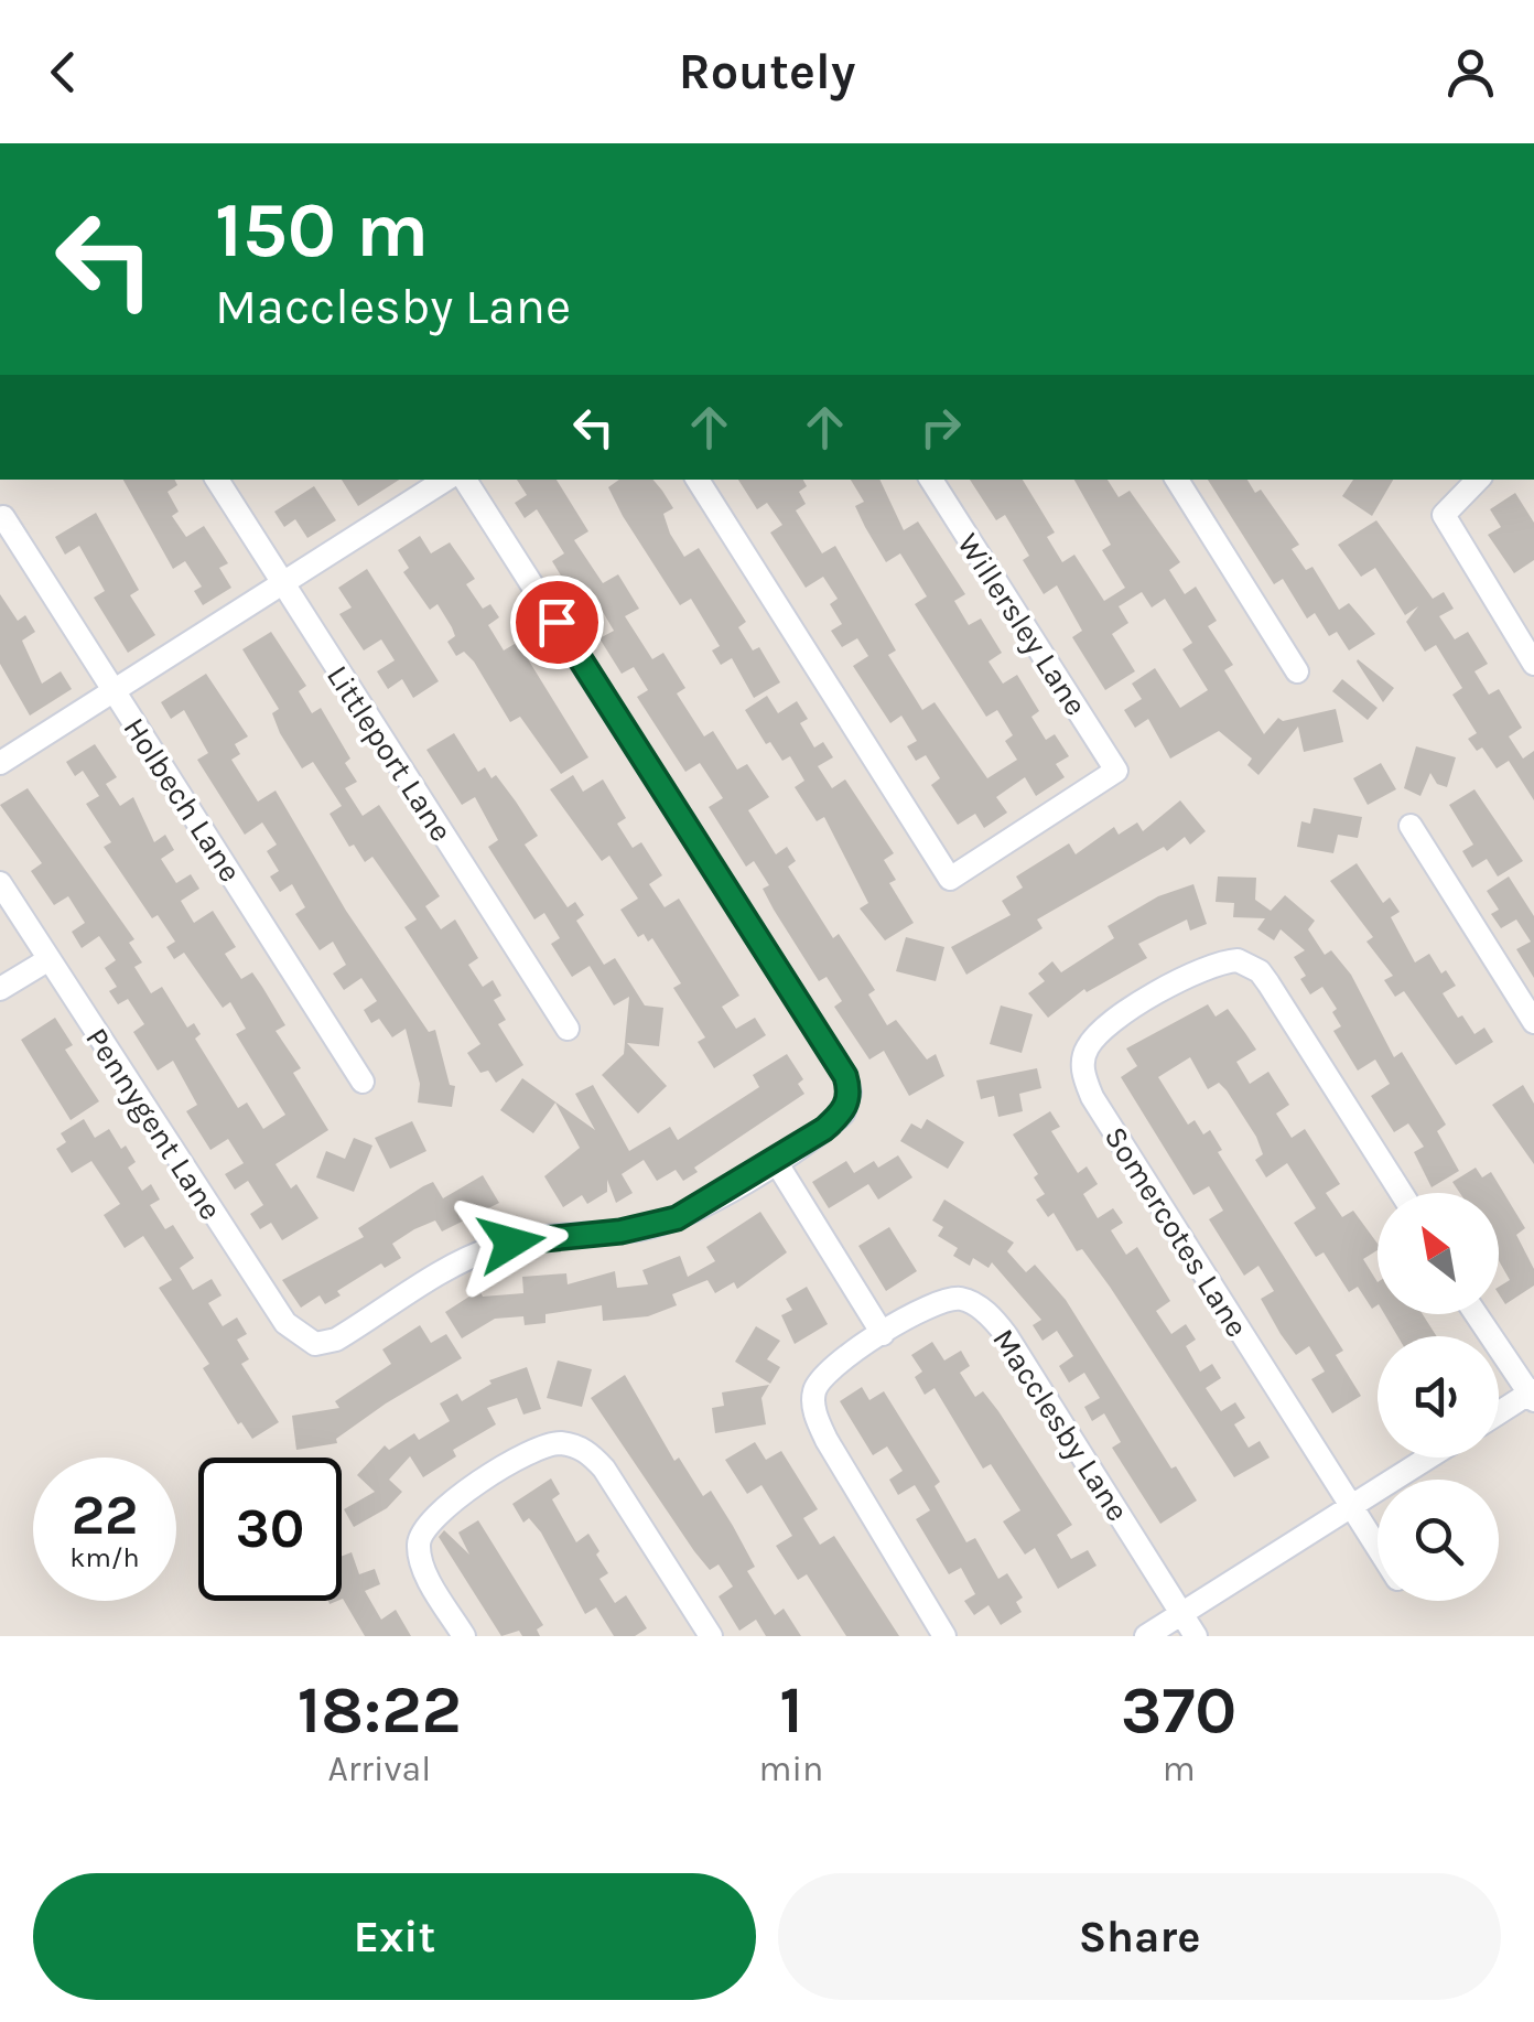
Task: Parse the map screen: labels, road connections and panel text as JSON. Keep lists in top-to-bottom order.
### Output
{
  "streets": {
    "street": [
      "Willersley Lane",
      "Littleport Lane",
      "Holbech Lane",
      "Pennygent Lane",
      "Somercotes Lane",
      "Macclesby Lane"
    ]
  },
  "north": "top left",
  "page": {
    "header": "Routely",
    "turn": ["150 m", "Macclesby Lane"],
    "speed": "22 km/h",
    "limit": "30",
    "eta": [
      "18:22",
      "Arrival",
      "1",
      "min",
      "370",
      "m"
    ],
    "buttons": ["Exit", "Share"]
  }
}
